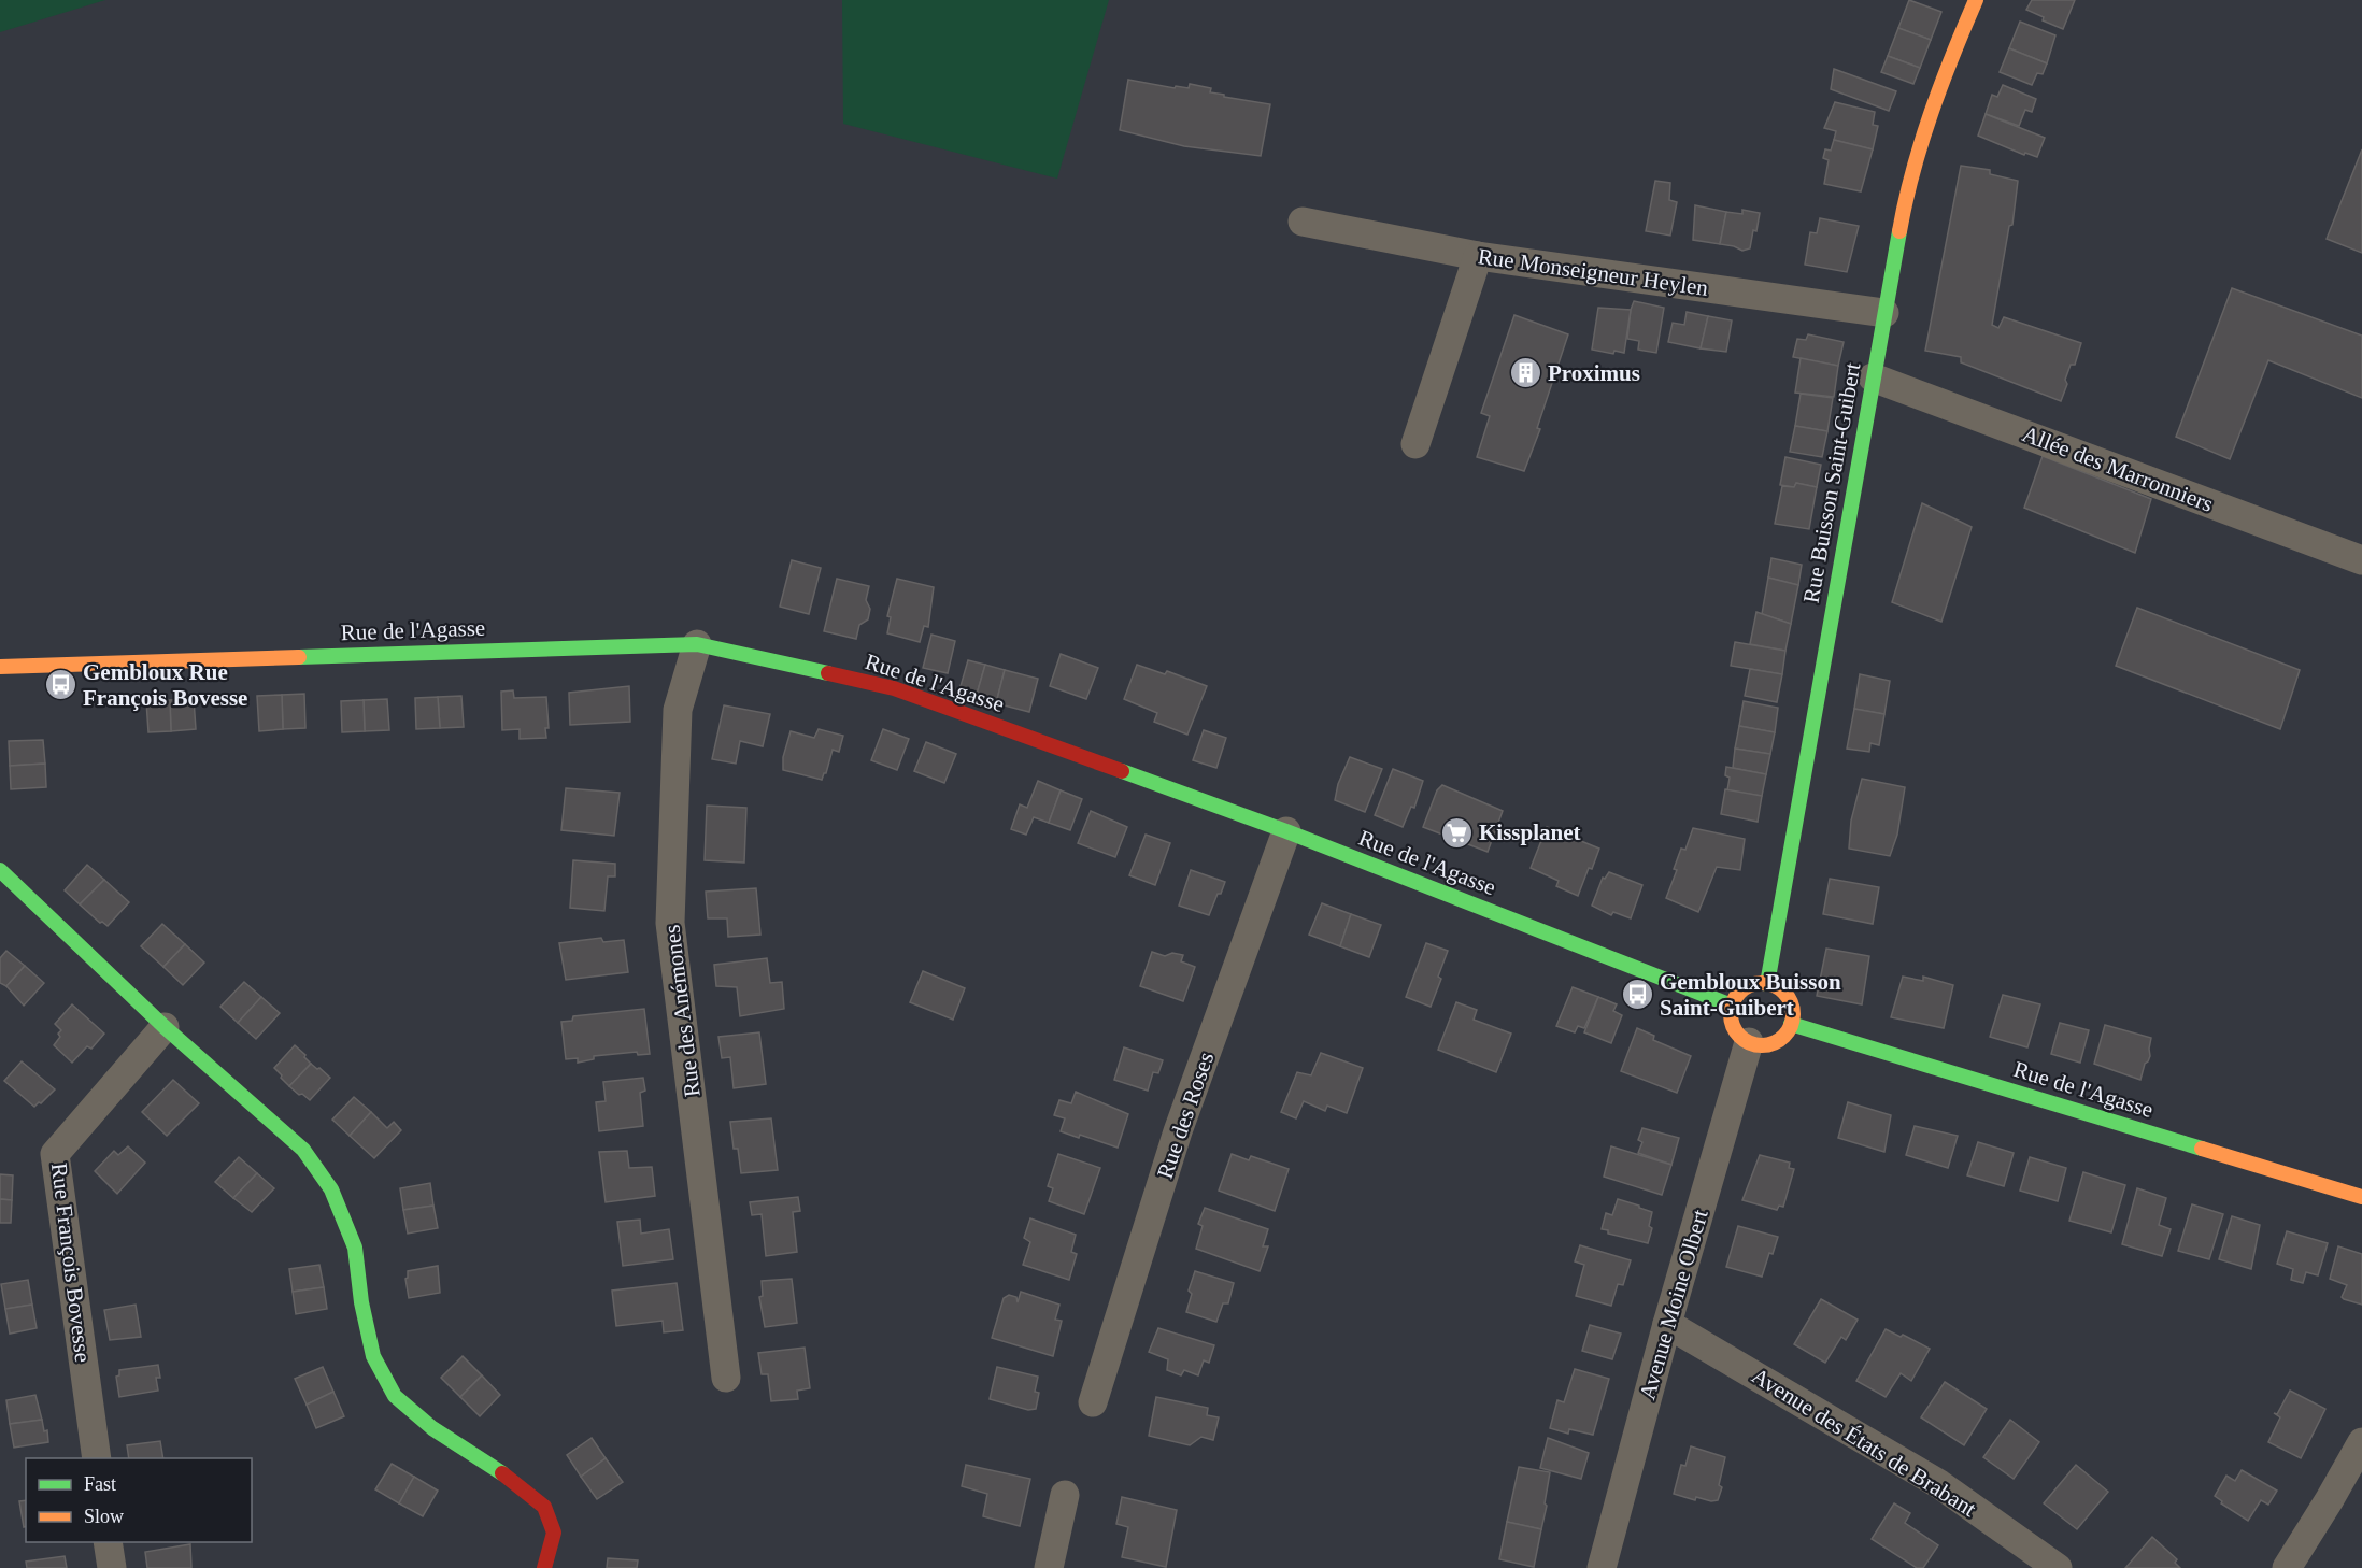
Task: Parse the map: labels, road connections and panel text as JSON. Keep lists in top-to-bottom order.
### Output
{
  "streets": {
    "street": [
      "Rue Monseigneur Heylen",
      "Allée des Marronniers",
      "Rue Buisson Saint-Guibert",
      "Rue de l'Agasse",
      "Rue des Anémones",
      "Rue des Roses",
      "Rue François Bovesse",
      "Avenue Moine Olbert",
      "Avenue des États de Brabant"
    ]
  },
  "crossings": [
    ["Rue Monseigneur Heylen", "Rue Buisson Saint-Guibert"],
    ["Allée des Marronniers", "Rue Buisson Saint-Guibert"],
    ["Rue Buisson Saint-Guibert", "Rue de l'Agasse"],
    ["Rue Buisson Saint-Guibert", "Avenue Moine Olbert"],
    ["Rue de l'Agasse", "Rue des Anémones"],
    ["Rue de l'Agasse", "Rue des Roses"],
    ["Rue de l'Agasse", "Avenue Moine Olbert"],
    ["Avenue Moine Olbert", "Avenue des États de Brabant"]
  ],
  "places": {
    "building": ["Proximus"],
    "bus stop": ["Gembloux Rue François Bovesse", "Gembloux Buisson Saint-Guibert"],
    "supermarket": ["Kissplanet"]
  },
  "legend": ["Fast", "Slow"]
}
